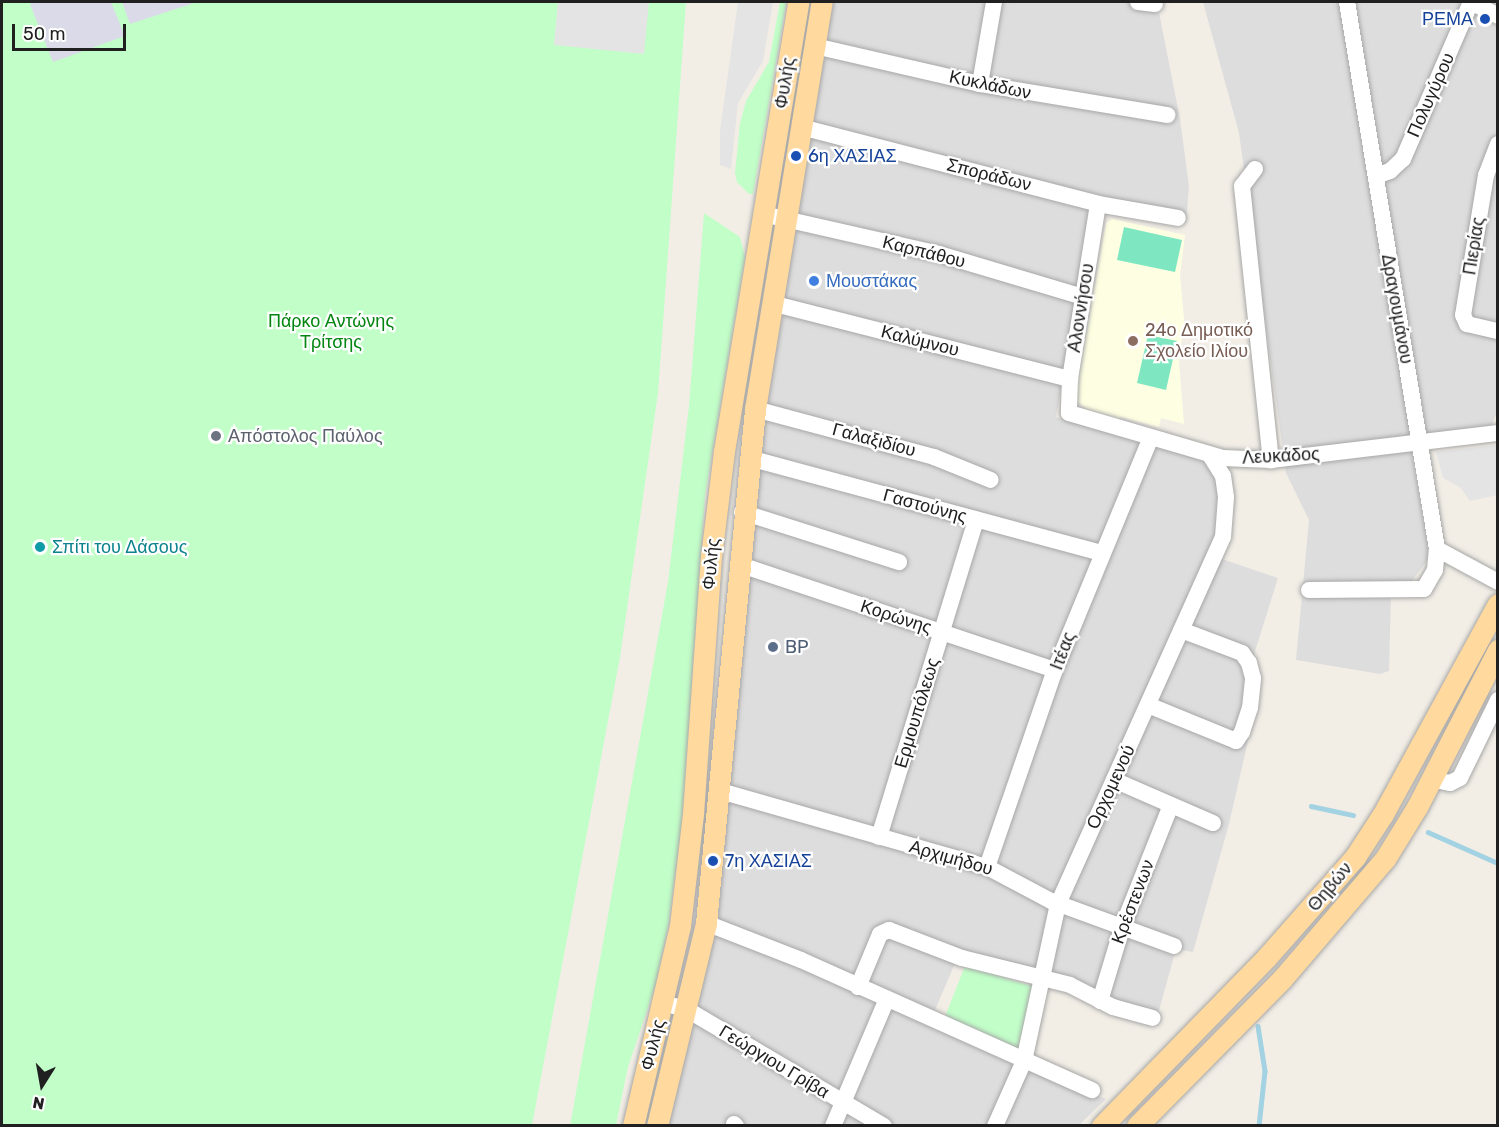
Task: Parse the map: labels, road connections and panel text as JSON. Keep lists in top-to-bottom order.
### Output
{
  "streets": {
    "main road": ["Φυλής", "Θηβών"],
    "street": [
      "Κυκλάδων",
      "Πολυγύρου",
      "Σποράδων",
      "Πιερίας",
      "Καρπάθου",
      "Αλοννήσου",
      "Δραγουμάνου",
      "Καλύμνου",
      "Γαλαξιδίου",
      "Λευκάδος",
      "Γαστούνης",
      "Κορώνης",
      "Ιτέας",
      "Ερμουπόλεως",
      "Ορχομενού",
      "Αρχιμήδου",
      "Κρέστενων",
      "Γεώργιου Γρίβα"
    ]
  },
  "crossings": [
    ["Φυλής", "Κυκλάδων"],
    ["Φυλής", "Σποράδων"],
    ["Φυλής", "Καρπάθου"],
    ["Φυλής", "Καλύμνου"],
    ["Φυλής", "Γαλαξιδίου"],
    ["Φυλής", "Γαστούνης"],
    ["Φυλής", "Κορώνης"],
    ["Φυλής", "Αρχιμήδου"],
    ["Φυλής", "Γεώργιου Γρίβα"],
    ["Πολυγύρου", "Δραγουμάνου"],
    ["Σποράδων", "Αλοννήσου"],
    ["Καρπάθου", "Αλοννήσου"],
    ["Αλοννήσου", "Καλύμνου"],
    ["Αλοννήσου", "Λευκάδος"],
    ["Δραγουμάνου", "Λευκάδος"],
    ["Λευκάδος", "Ιτέας"],
    ["Λευκάδος", "Ορχομενού"],
    ["Γαστούνης", "Ιτέας"],
    ["Γαστούνης", "Ερμουπόλεως"],
    ["Κορώνης", "Ιτέας"],
    ["Κορώνης", "Ερμουπόλεως"],
    ["Ιτέας", "Αρχιμήδου"],
    ["Ερμουπόλεως", "Αρχιμήδου"],
    ["Ορχομενού", "Αρχιμήδου"],
    ["Αρχιμήδου", "Κρέστενων"]
  ],
  "parks": ["Πάρκο Αντώνης Τρίτσης"],
  "places": [
    "ΡΕΜΑ",
    "6η ΧΑΣΙΑΣ",
    "Μουστάκας",
    "24ο Δημοτικό Σχολείο Ιλίου",
    "Απόστολος Παύλος",
    "Σπίτι του Δάσους",
    "BP",
    "7η ΧΑΣΙΑΣ"
  ],
  "scale_bar": "50 m",
  "north": "bottom"
}
